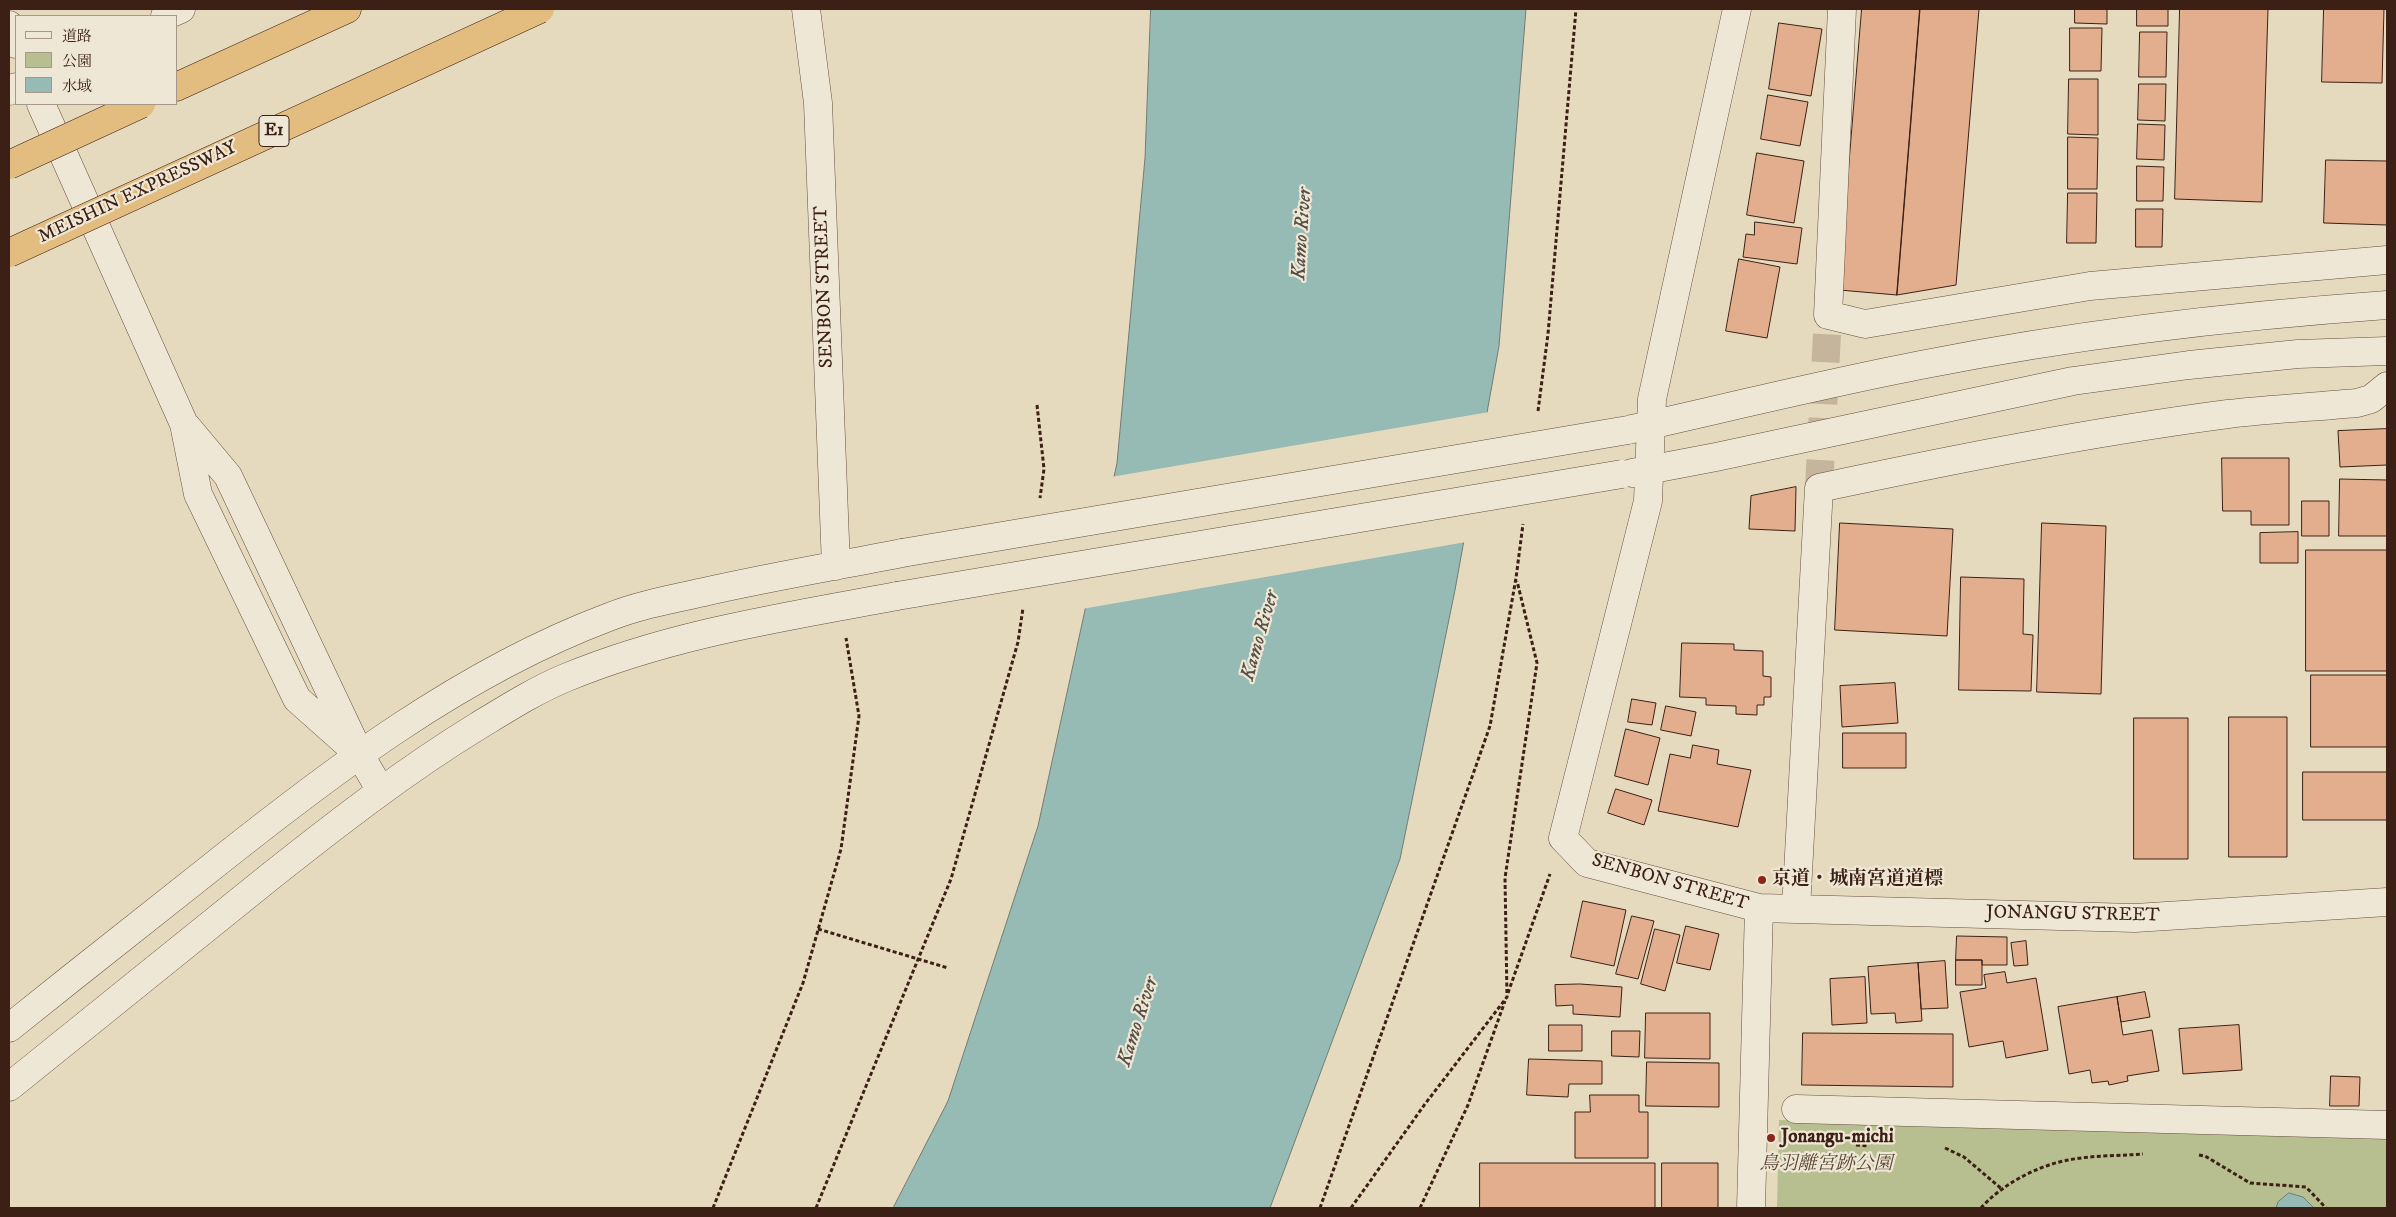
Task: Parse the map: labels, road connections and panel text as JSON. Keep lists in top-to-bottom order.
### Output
{
  "streets": {
    "highway": ["E1", "MEISHIN EXPRESSWAY"],
    "street": ["SENBON STREET", "JONANGU STREET"]
  },
  "crossings": [
    ["SENBON STREET", "JONANGU STREET"]
  ],
  "water": ["Kamo River"],
  "parks": ["鳥羽離宮跡公園"],
  "places": ["京道・城南宮道道標", "Jonangu-michi"],
  "legend": ["道路", "公園", "水域"]
}
